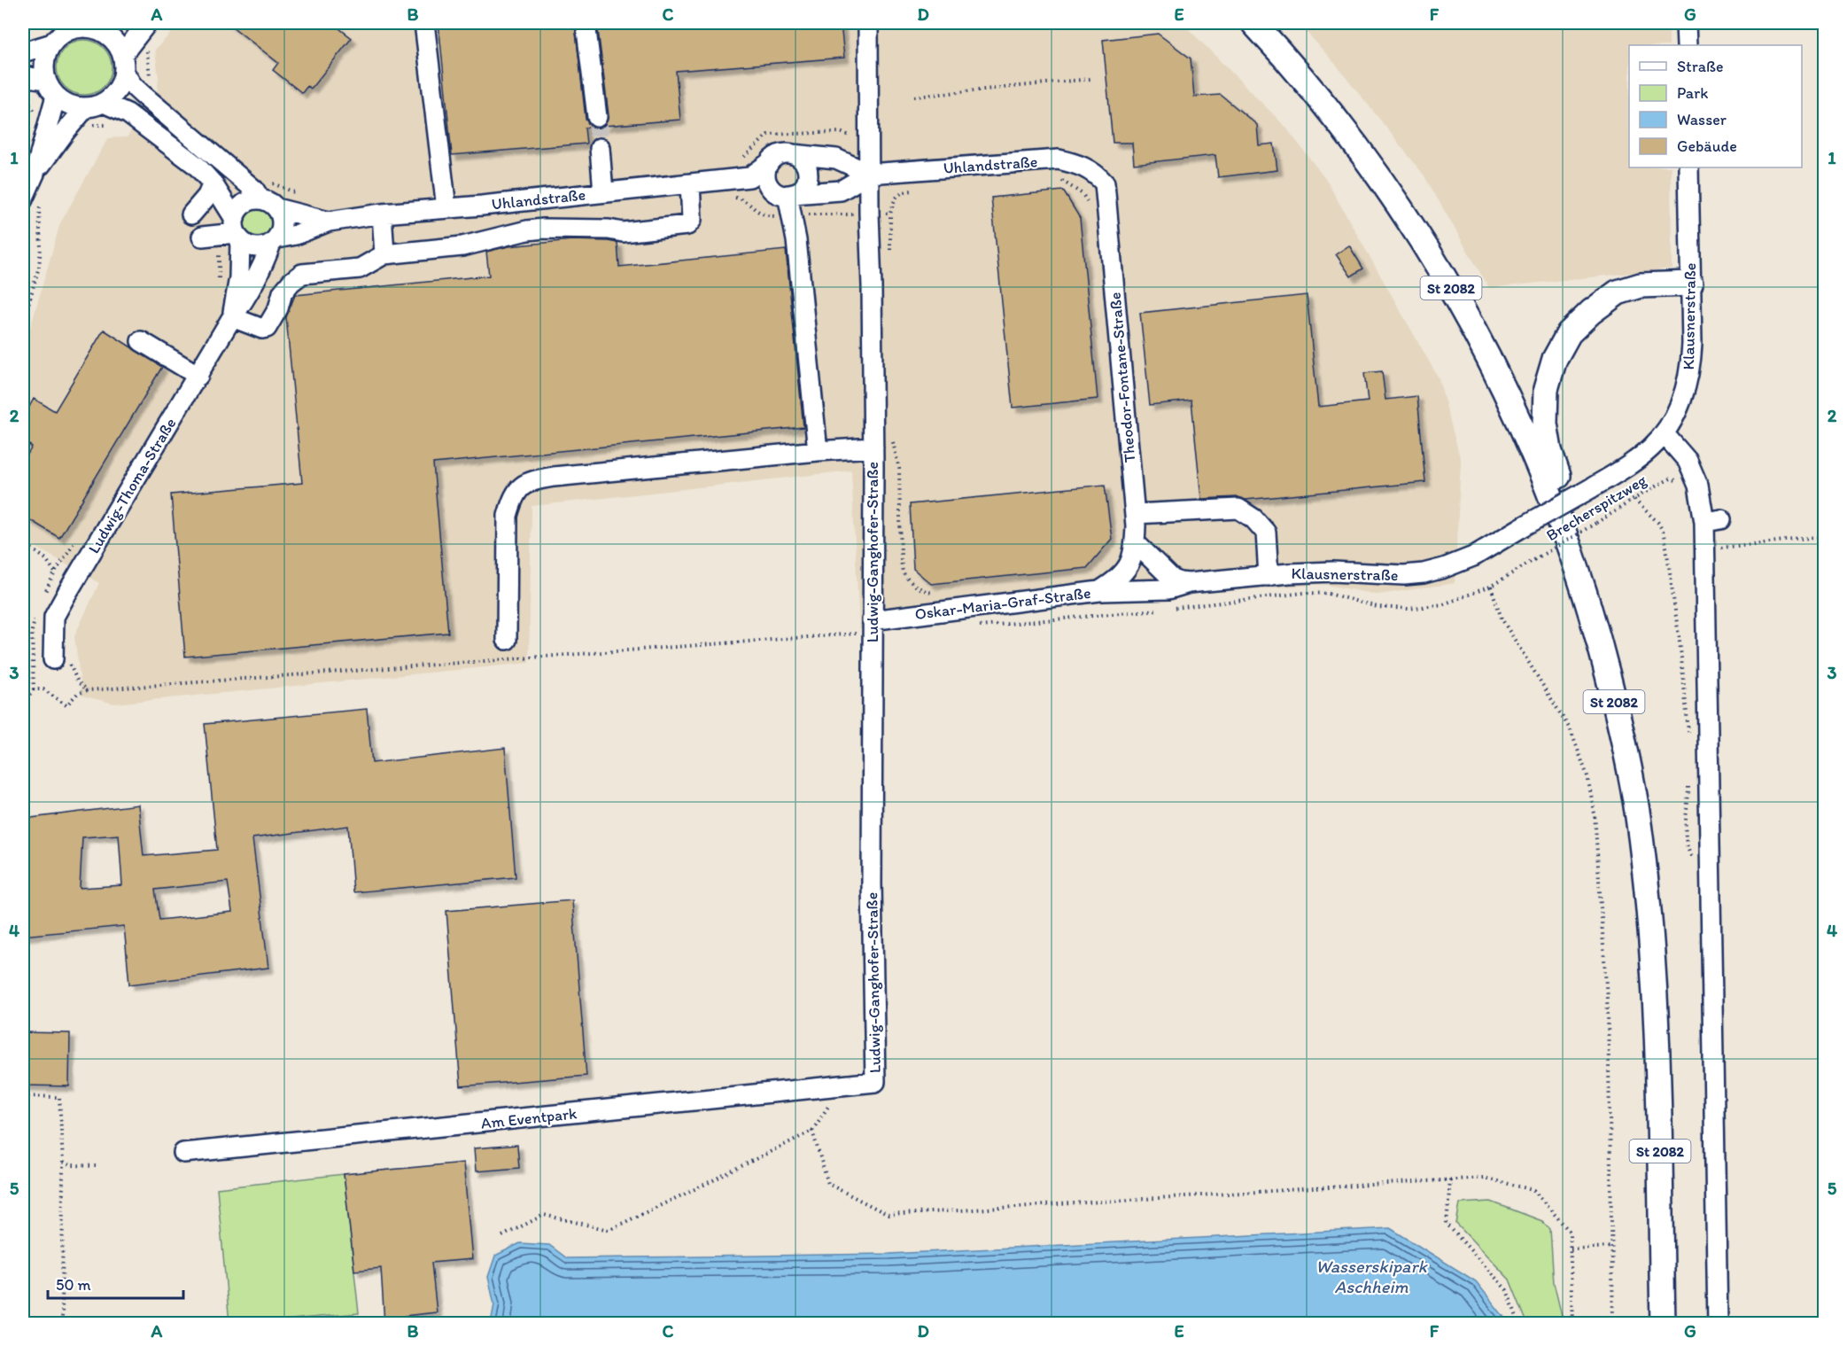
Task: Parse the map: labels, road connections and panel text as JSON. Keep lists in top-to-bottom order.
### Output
{
  "streets": {
    "main road": ["St 2082"],
    "street": [
      "Uhlandstraße",
      "Klausnerstraße",
      "Theodor-Fontane-Straße",
      "Ludwig-Thoma-Straße",
      "Ludwig-Ganghofer-Straße",
      "Oskar-Maria-Graf-Straße",
      "Am Eventpark"
    ],
    "path": ["Brecherspitzweg"]
  },
  "crossings": [
    ["Uhlandstraße", "Theodor-Fontane-Straße"],
    ["Uhlandstraße", "Ludwig-Thoma-Straße"],
    ["Uhlandstraße", "Ludwig-Ganghofer-Straße"],
    ["Klausnerstraße", "Theodor-Fontane-Straße"],
    ["Klausnerstraße", "Oskar-Maria-Graf-Straße"],
    ["Theodor-Fontane-Straße", "Oskar-Maria-Graf-Straße"],
    ["Ludwig-Ganghofer-Straße", "Oskar-Maria-Graf-Straße"],
    ["Ludwig-Ganghofer-Straße", "Am Eventpark"]
  ],
  "water": ["Wasserskipark Aschheim"],
  "legend": [
    "Straße",
    "Park",
    "Wasser",
    "Gebäude"
  ],
  "scale_bar": "50 m",
  "grid": {
    "columns": [
      "A",
      "B",
      "C",
      "D",
      "E",
      "F",
      "G"
    ],
    "rows": [
      "1",
      "2",
      "3",
      "4",
      "5"
    ]
  }
}
